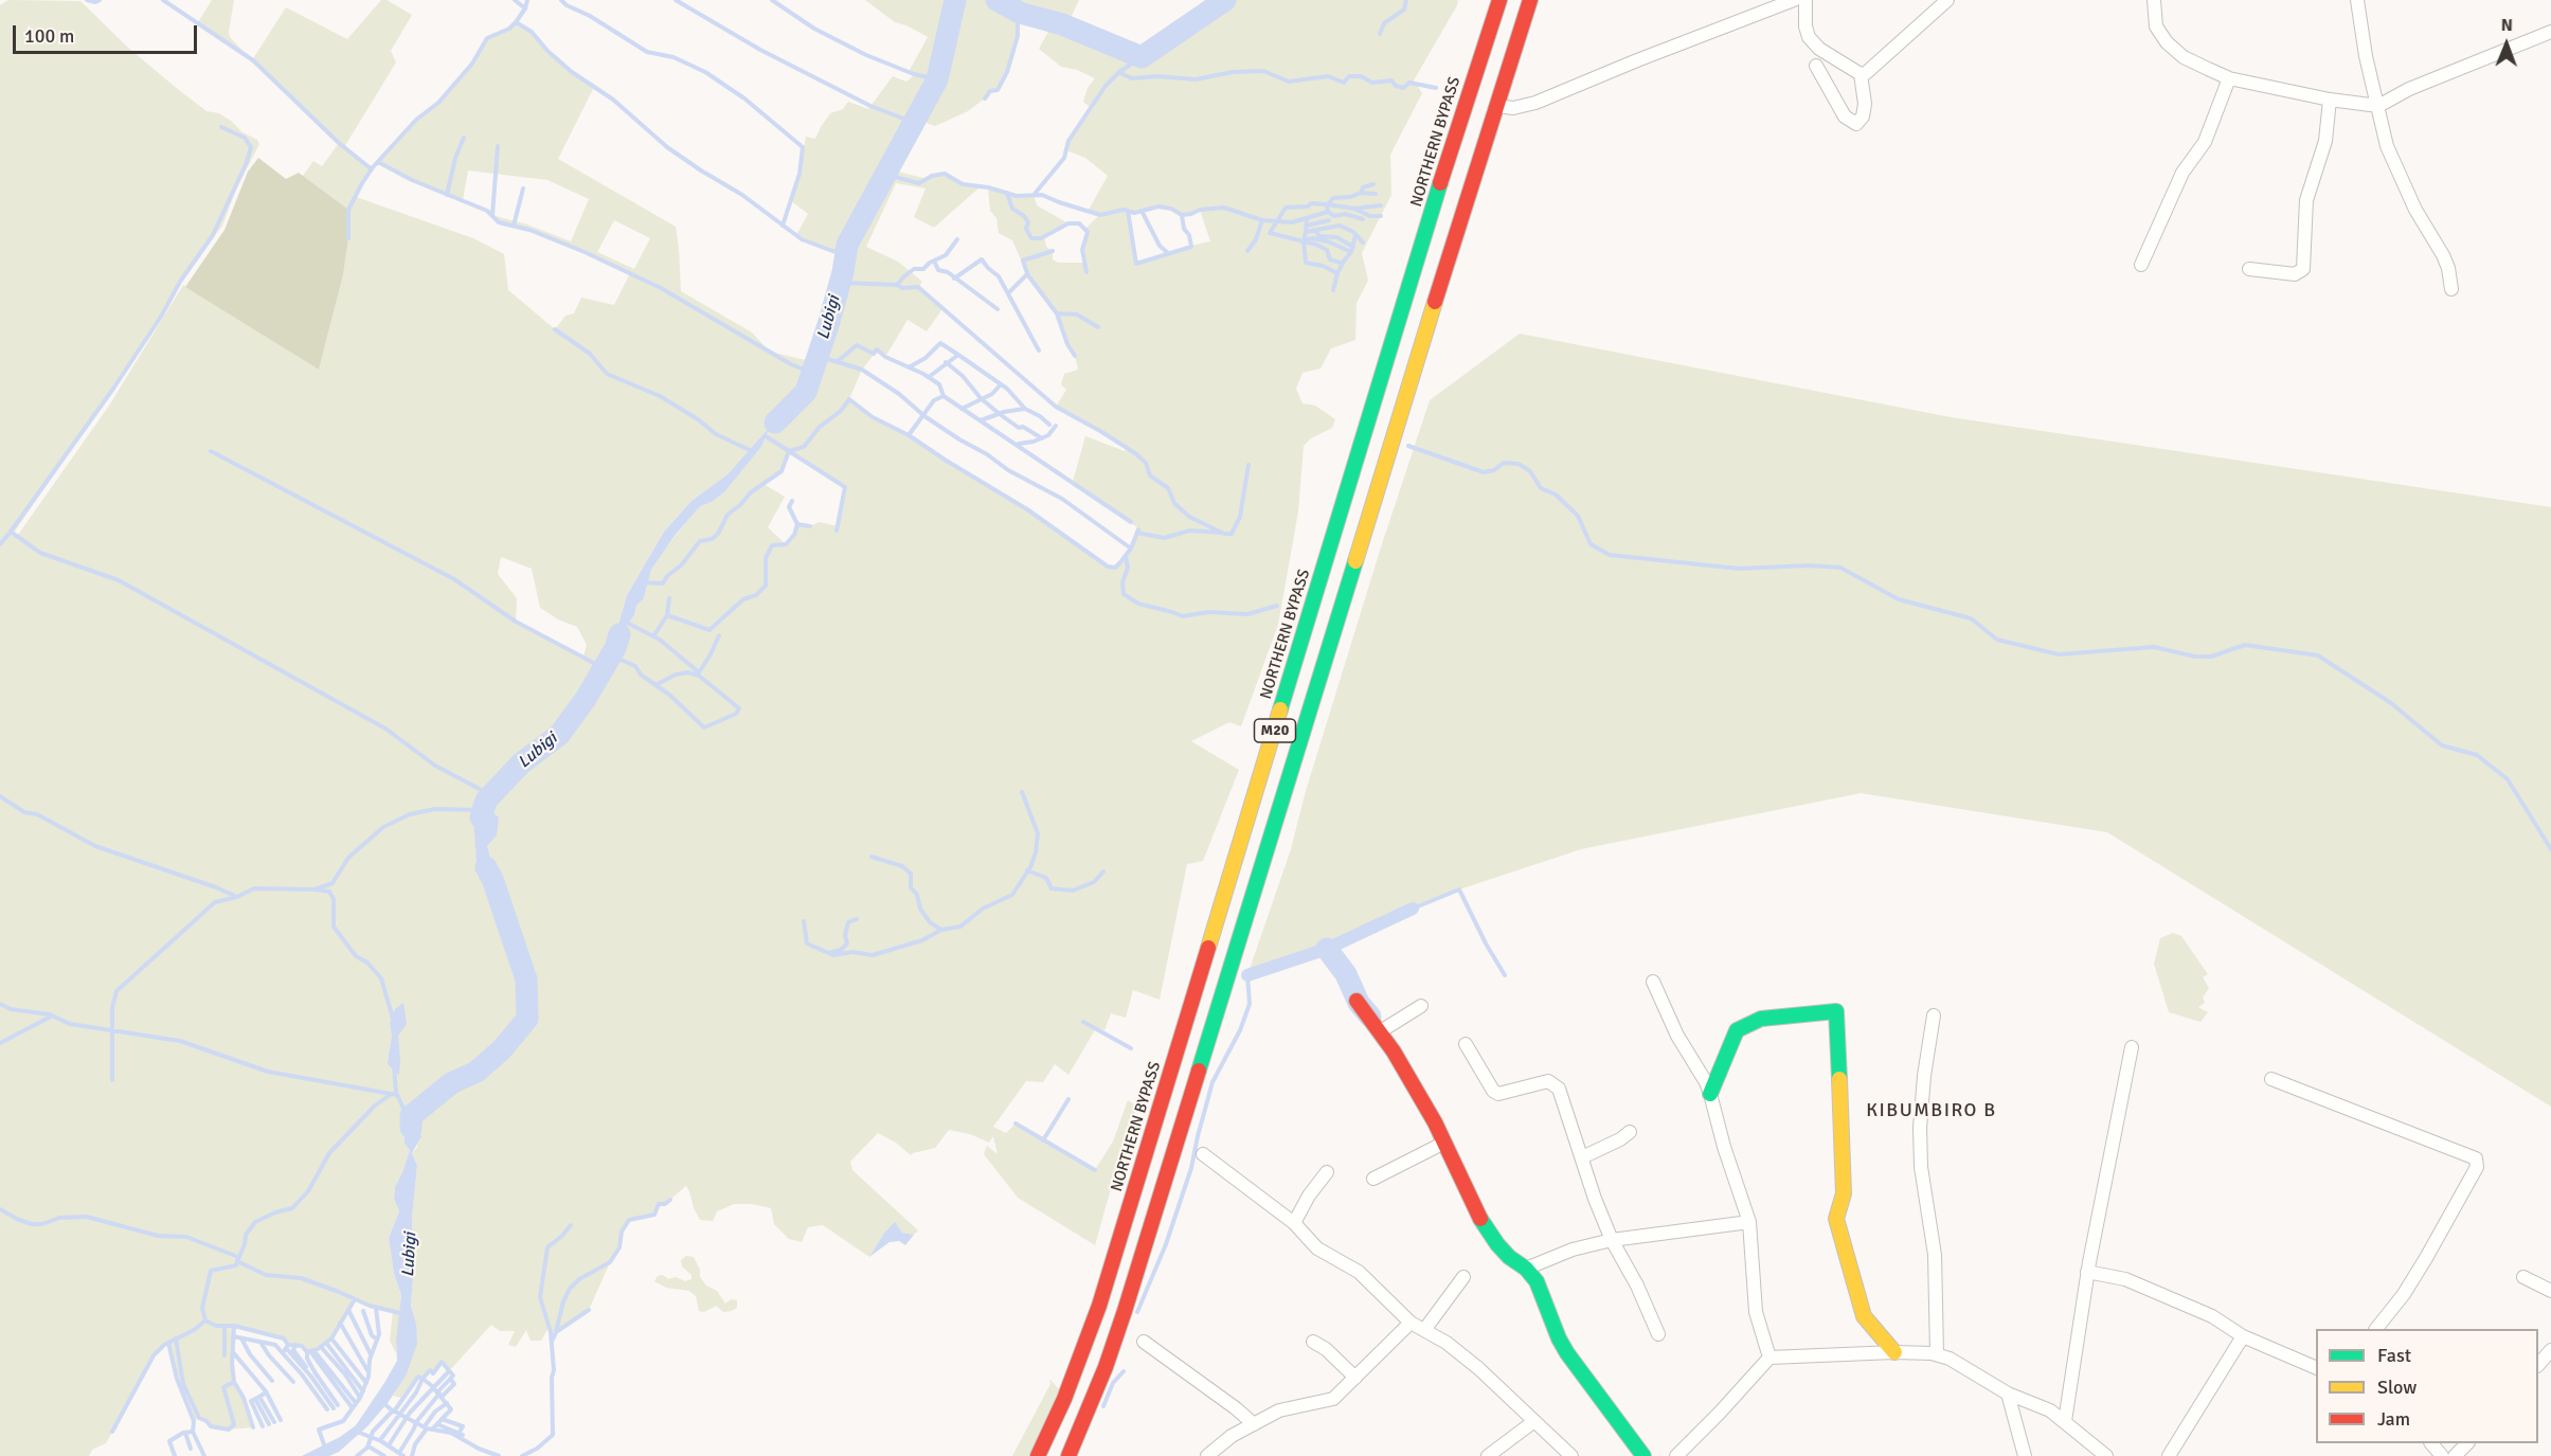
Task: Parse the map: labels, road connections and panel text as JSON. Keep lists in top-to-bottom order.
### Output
{
  "streets": {
    "main road": ["NORTHERN BYPASS", "M20"]
  },
  "districts": ["KIBUMBIRO B"],
  "water": ["Lubigi"],
  "legend": ["Fast", "Slow", "Jam"],
  "scale_bar": "100 m",
  "north": "top"
}
